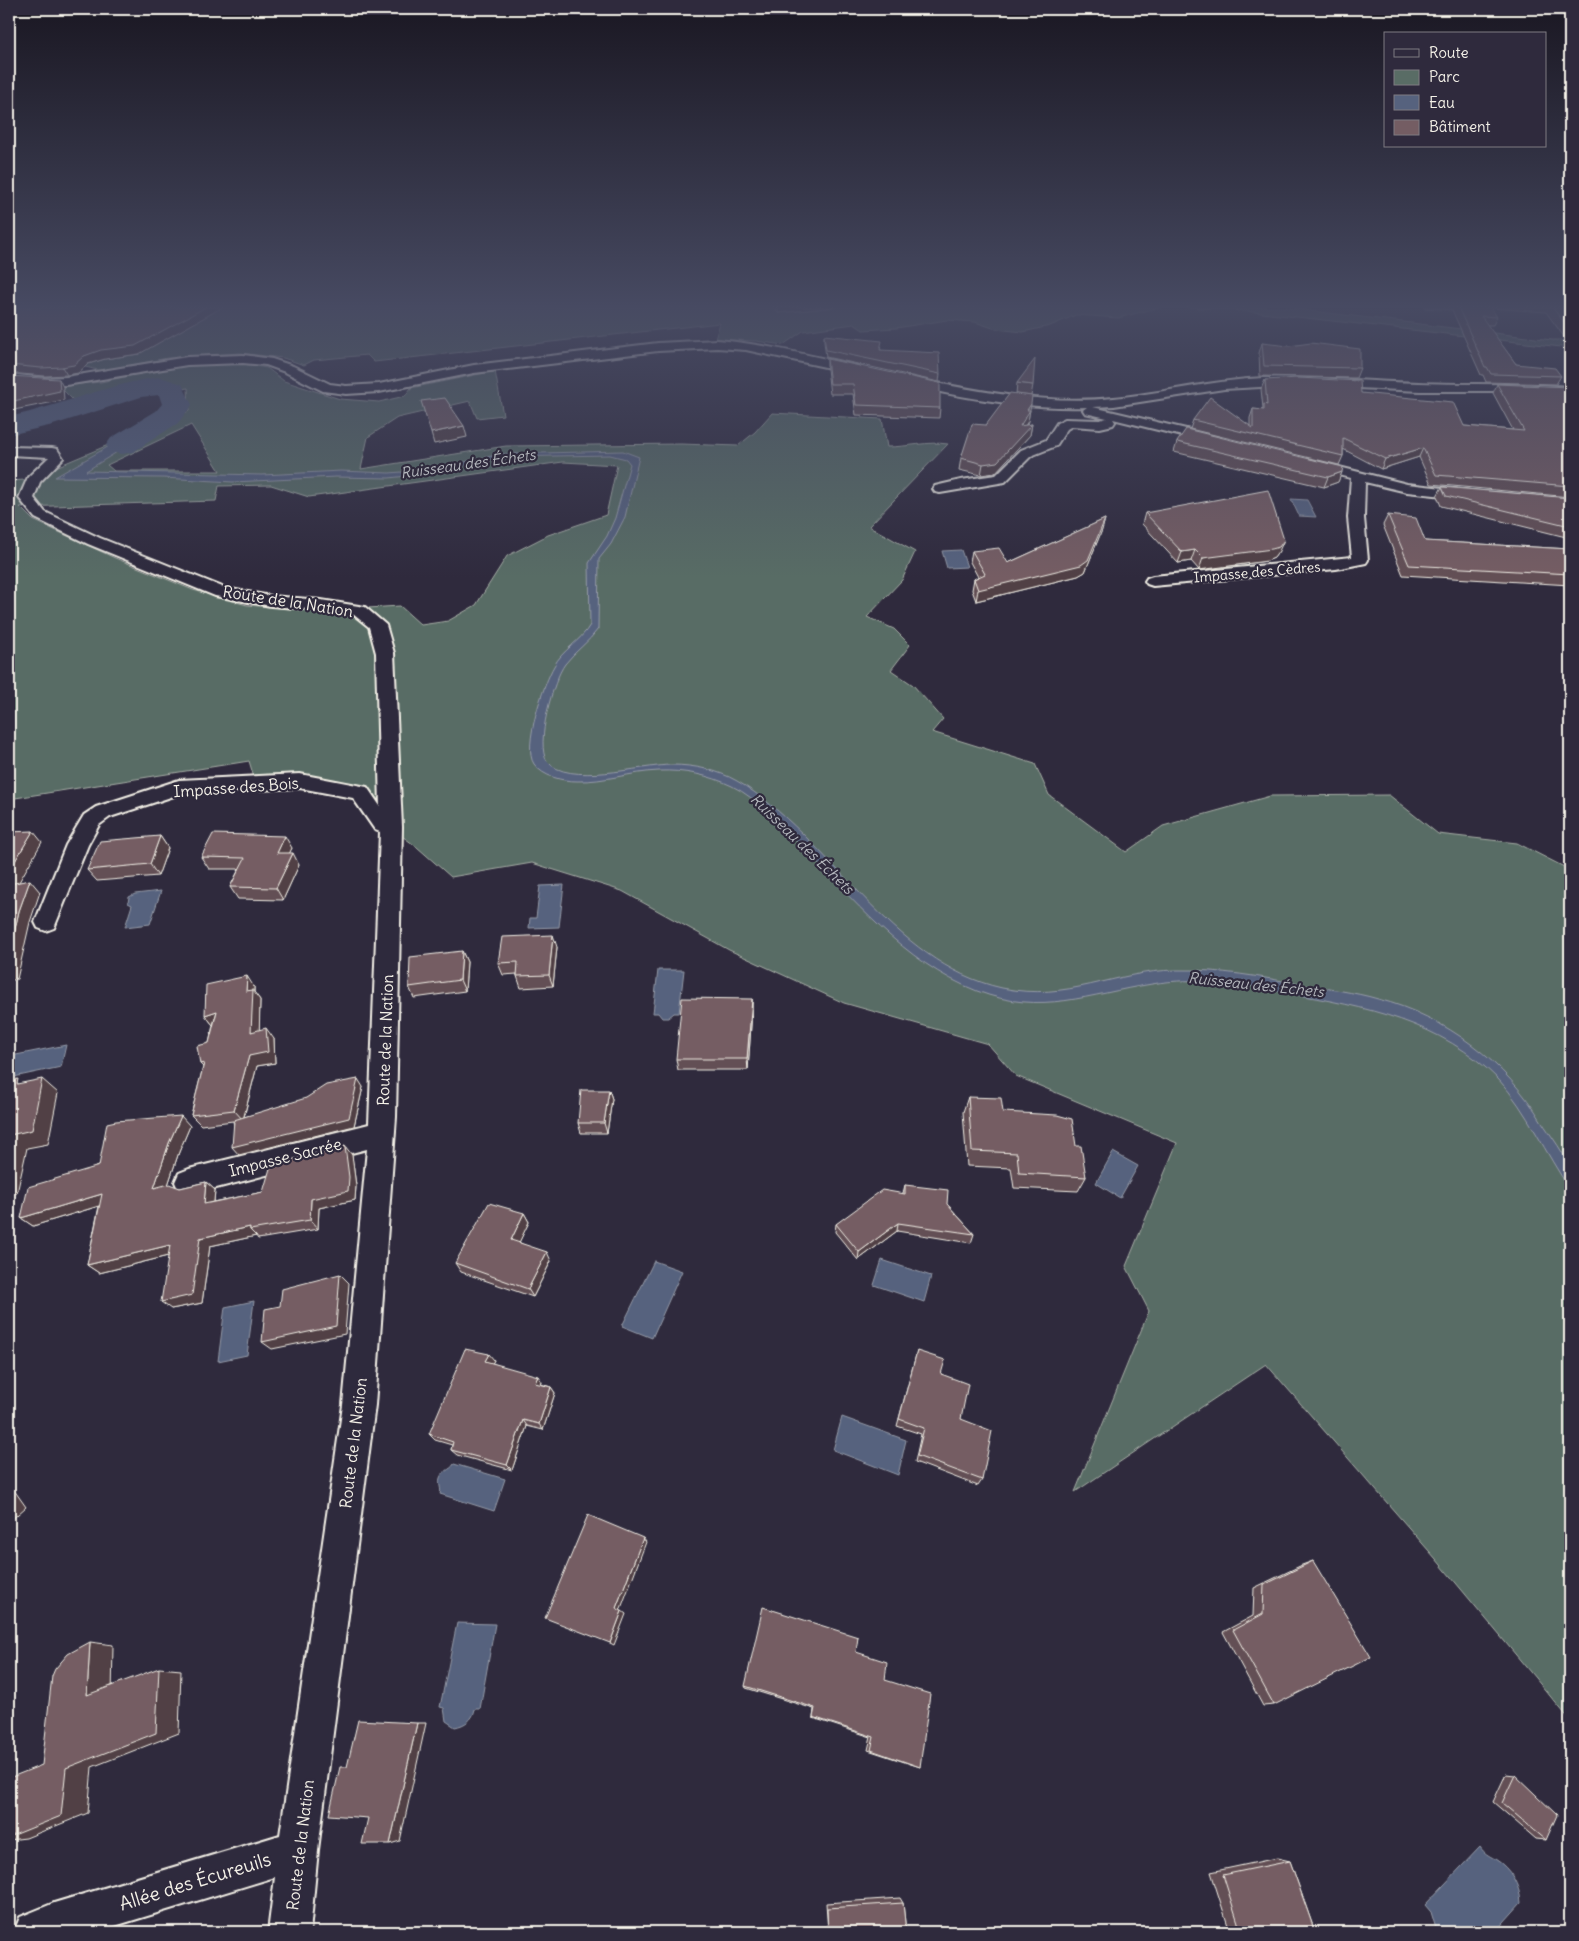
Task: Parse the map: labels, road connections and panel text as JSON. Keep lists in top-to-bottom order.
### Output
{
  "streets": {
    "street": [
      "Impasse des Cèdres",
      "Route de la Nation",
      "Impasse des Bois",
      "Impasse Sacrée",
      "Allée des Écureuils"
    ]
  },
  "crossings": [
    ["Route de la Nation", "Impasse des Bois"],
    ["Route de la Nation", "Impasse Sacrée"],
    ["Route de la Nation", "Allée des Écureuils"]
  ],
  "water": ["Ruisseau des Échets"],
  "legend": [
    "Route",
    "Parc",
    "Eau",
    "Bâtiment"
  ]
}
